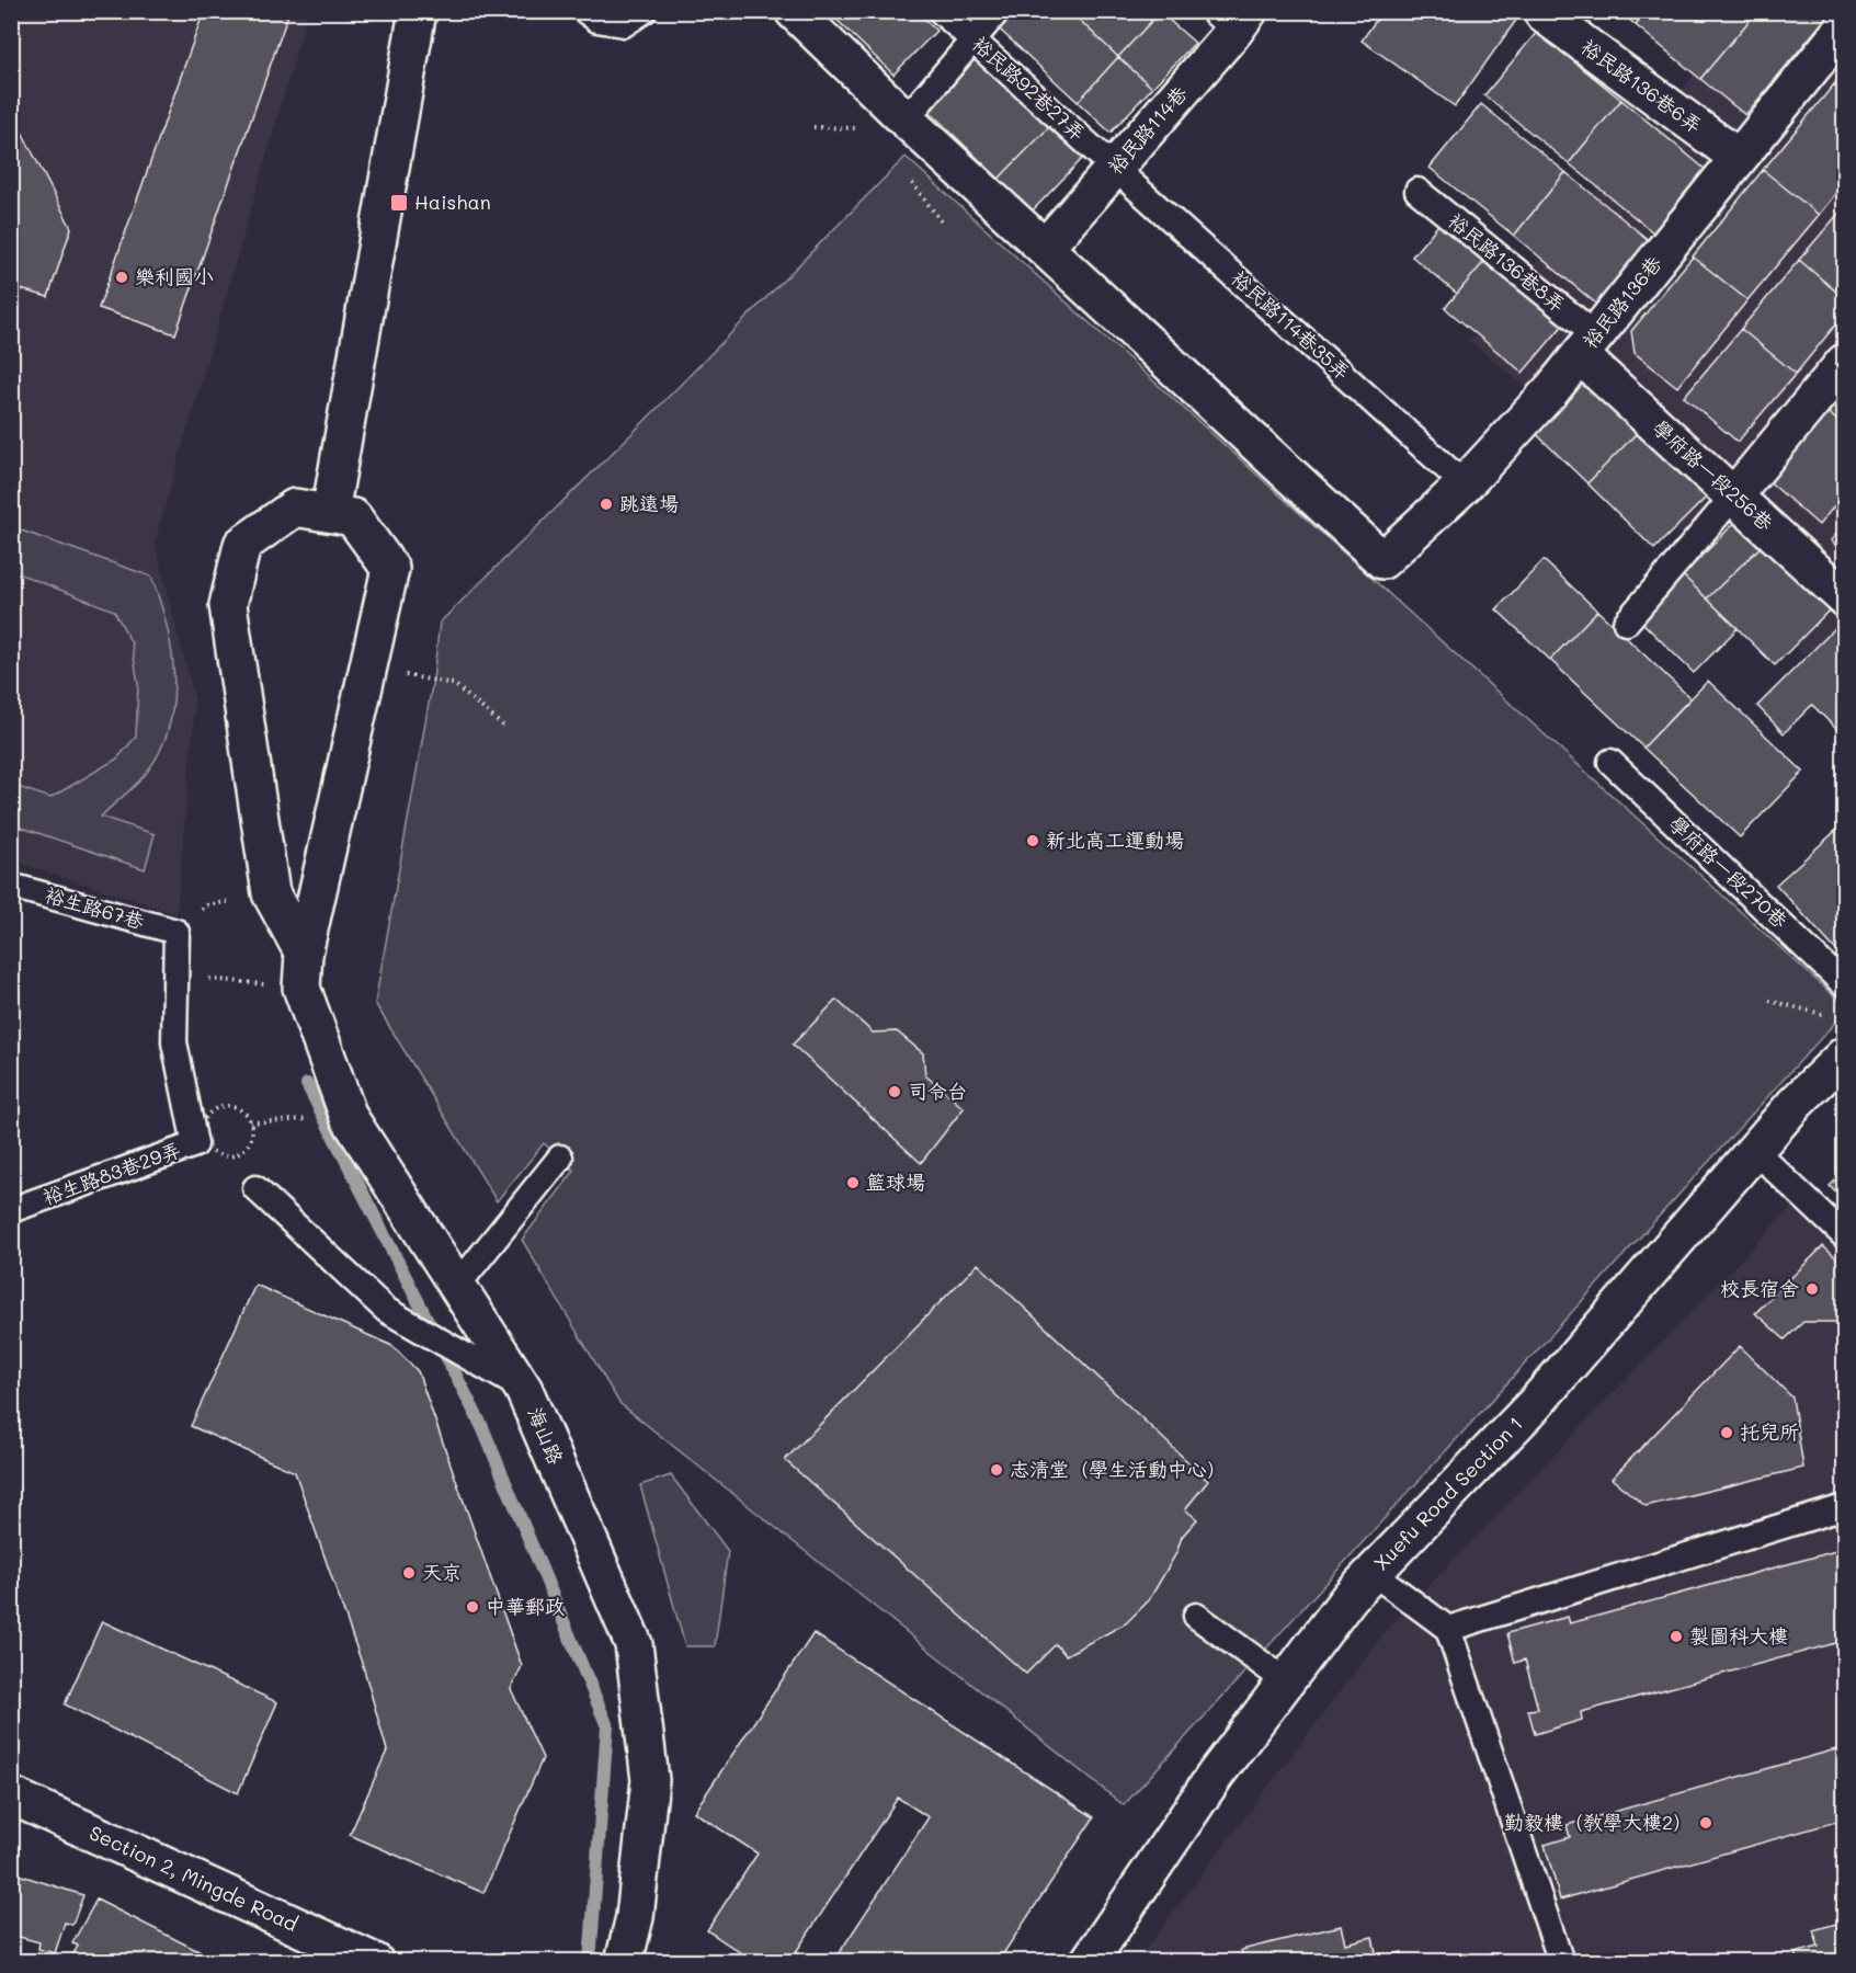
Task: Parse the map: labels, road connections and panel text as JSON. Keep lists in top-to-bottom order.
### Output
{
  "streets": {
    "street": [
      "裕民路136巷6弄",
      "裕民路114巷",
      "裕民路136巷",
      "學府路一段256巷",
      "海山路",
      "Xuefu Road Section 1",
      "Section 2, Mingde Road"
    ],
    "lane": [
      "裕民路92巷27弄",
      "裕民路136巷8弄",
      "裕民路114巷35弄",
      "學府路一段270巷",
      "裕生路67巷",
      "裕生路83巷29弄"
    ]
  },
  "crossings": [
    ["裕民路136巷6弄", "裕民路136巷"],
    ["裕民路92巷27弄", "裕民路114巷"],
    ["裕民路92巷27弄", "裕民路114巷35弄"],
    ["裕民路114巷", "裕民路136巷"],
    ["裕民路114巷", "裕民路114巷35弄"],
    ["裕民路136巷8弄", "裕民路136巷"],
    ["裕民路136巷8弄", "學府路一段256巷"],
    ["裕民路136巷", "裕民路114巷35弄"],
    ["裕民路136巷", "學府路一段256巷"],
    ["裕生路67巷", "裕生路83巷29弄"]
  ],
  "places": {
    "transit": ["Haishan"],
    "other": [
      "樂利國小",
      "跳遠場",
      "新北高工運動場",
      "司令台",
      "籃球場",
      "校長宿舍",
      "托兒所",
      "志清堂（學生活動中心）",
      "天京",
      "中華郵政",
      "製圖科大樓",
      "勤毅樓（教學大樓2）"
    ]
  }
}
